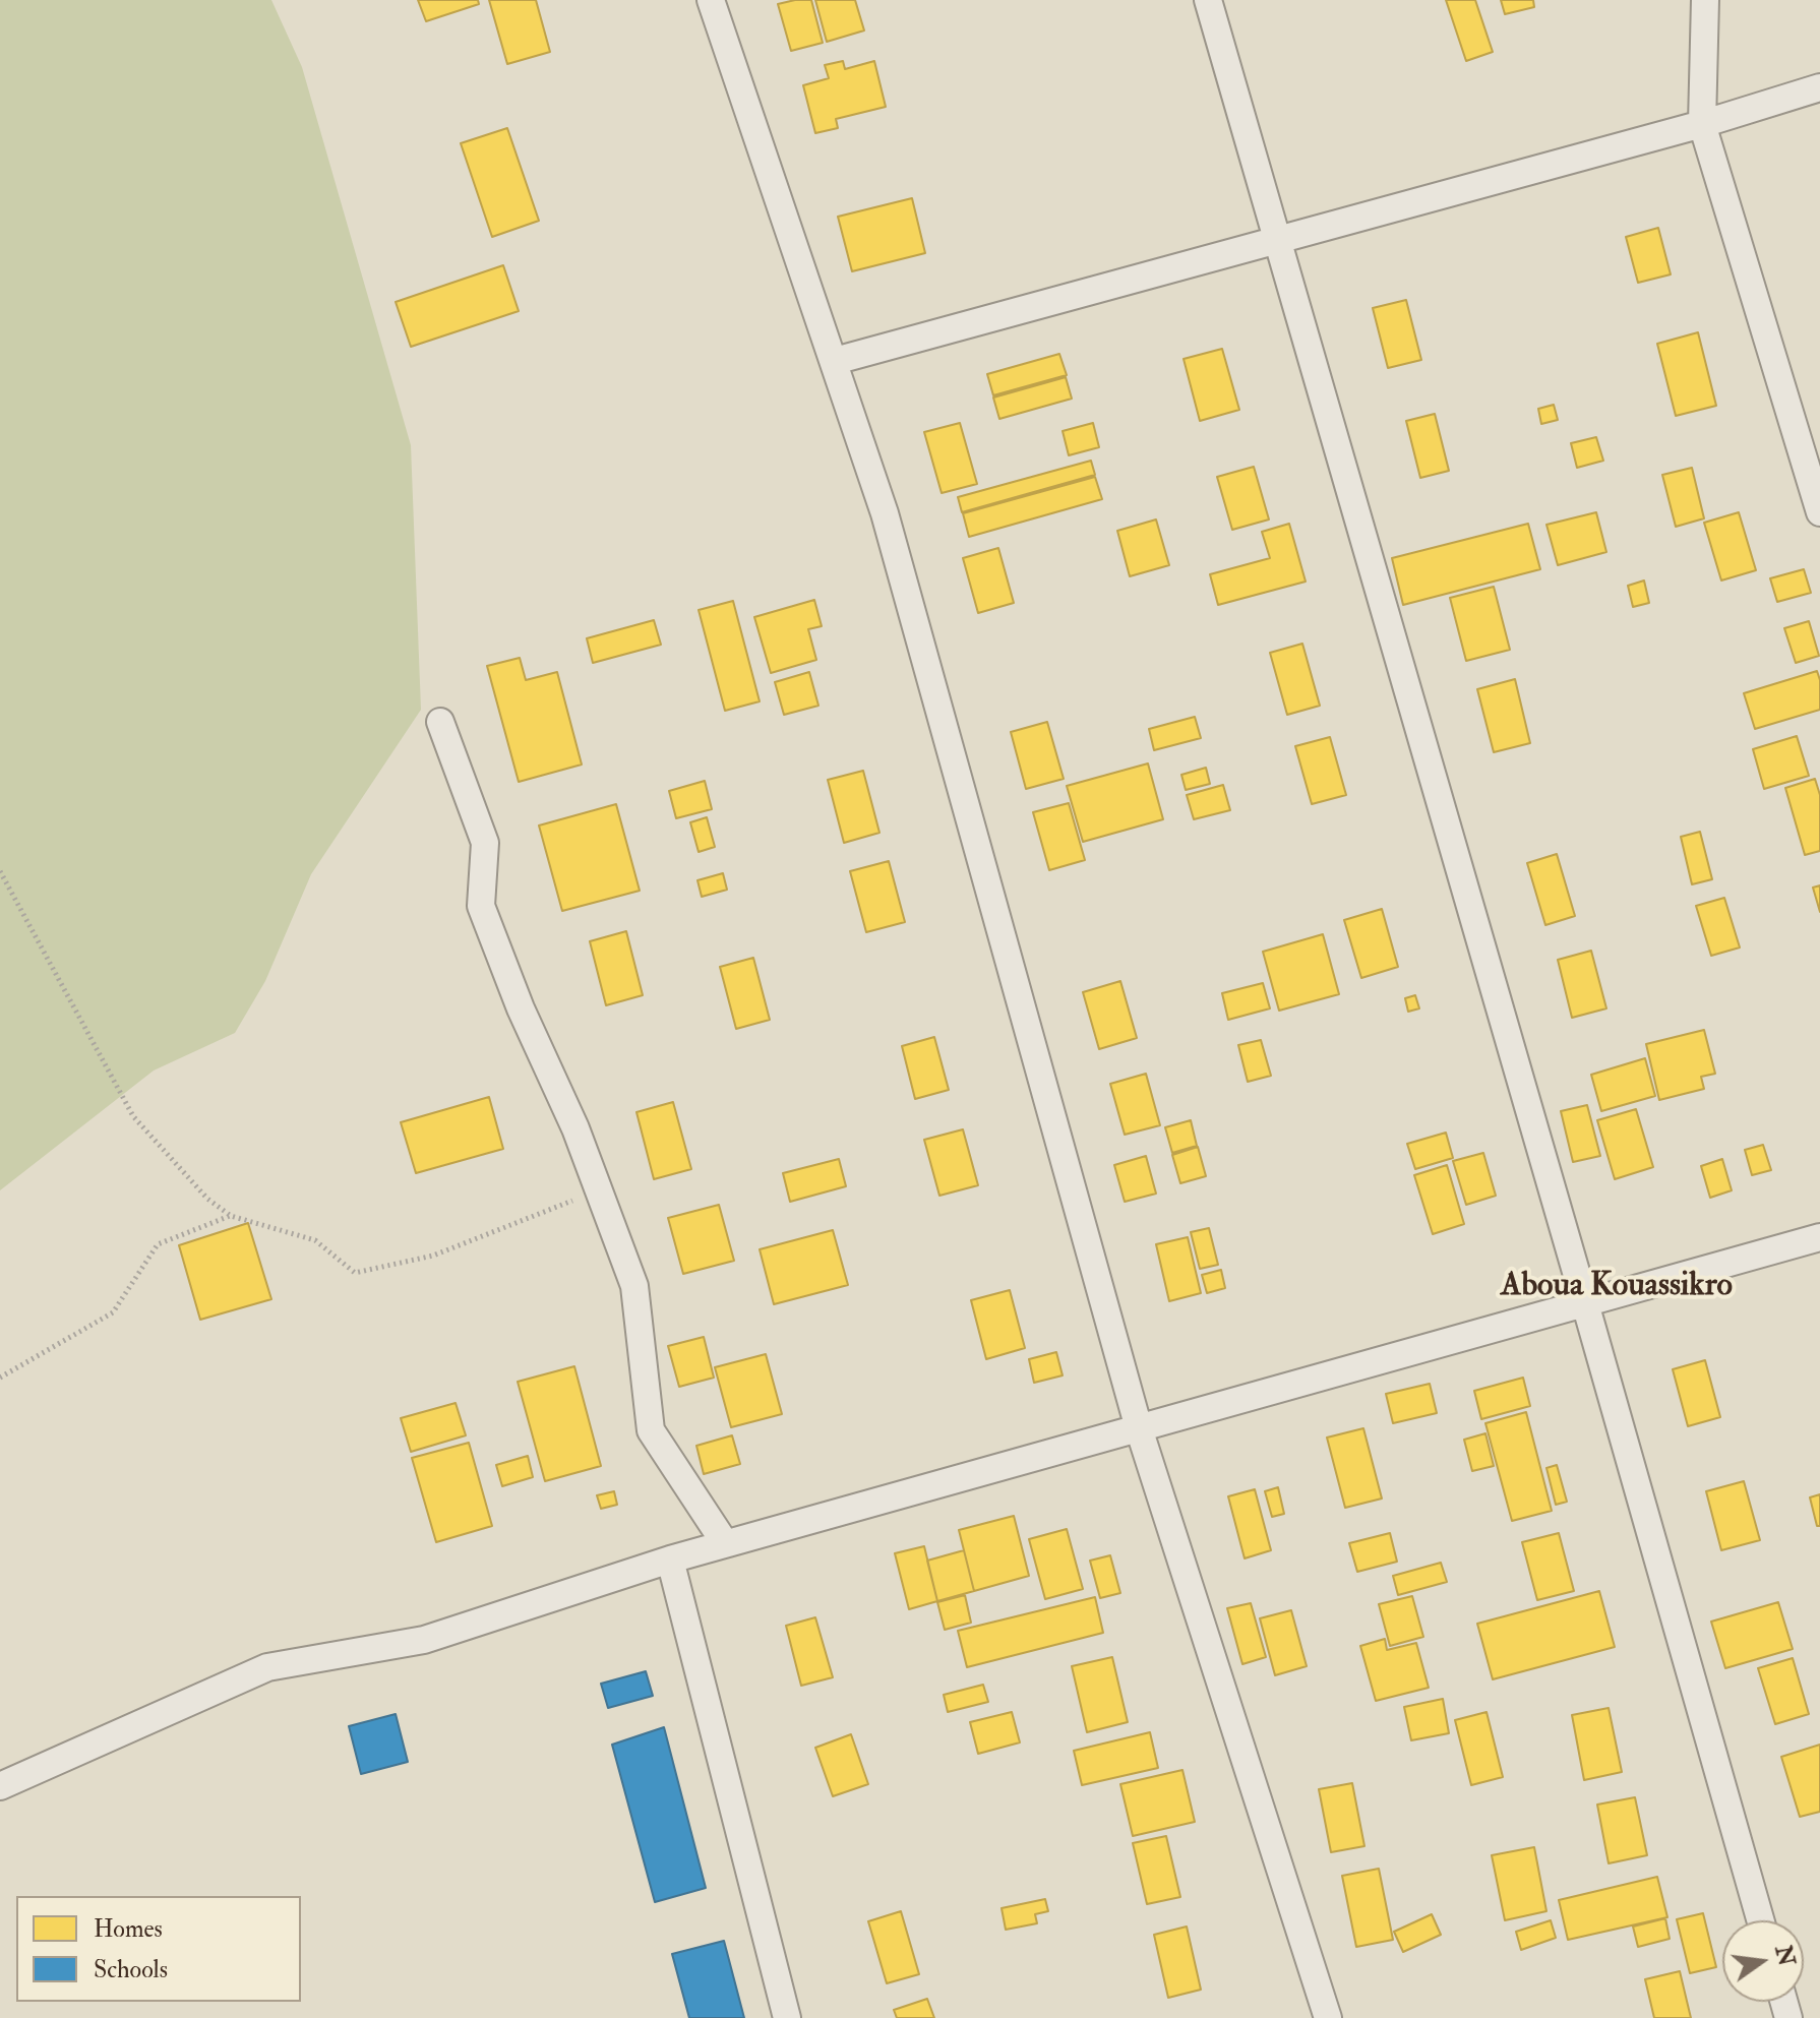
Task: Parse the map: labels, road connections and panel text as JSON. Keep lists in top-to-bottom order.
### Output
{
  "districts": ["Aboua Kouassikro"],
  "legend": ["Homes", "Schools"],
  "north": "right"
}
